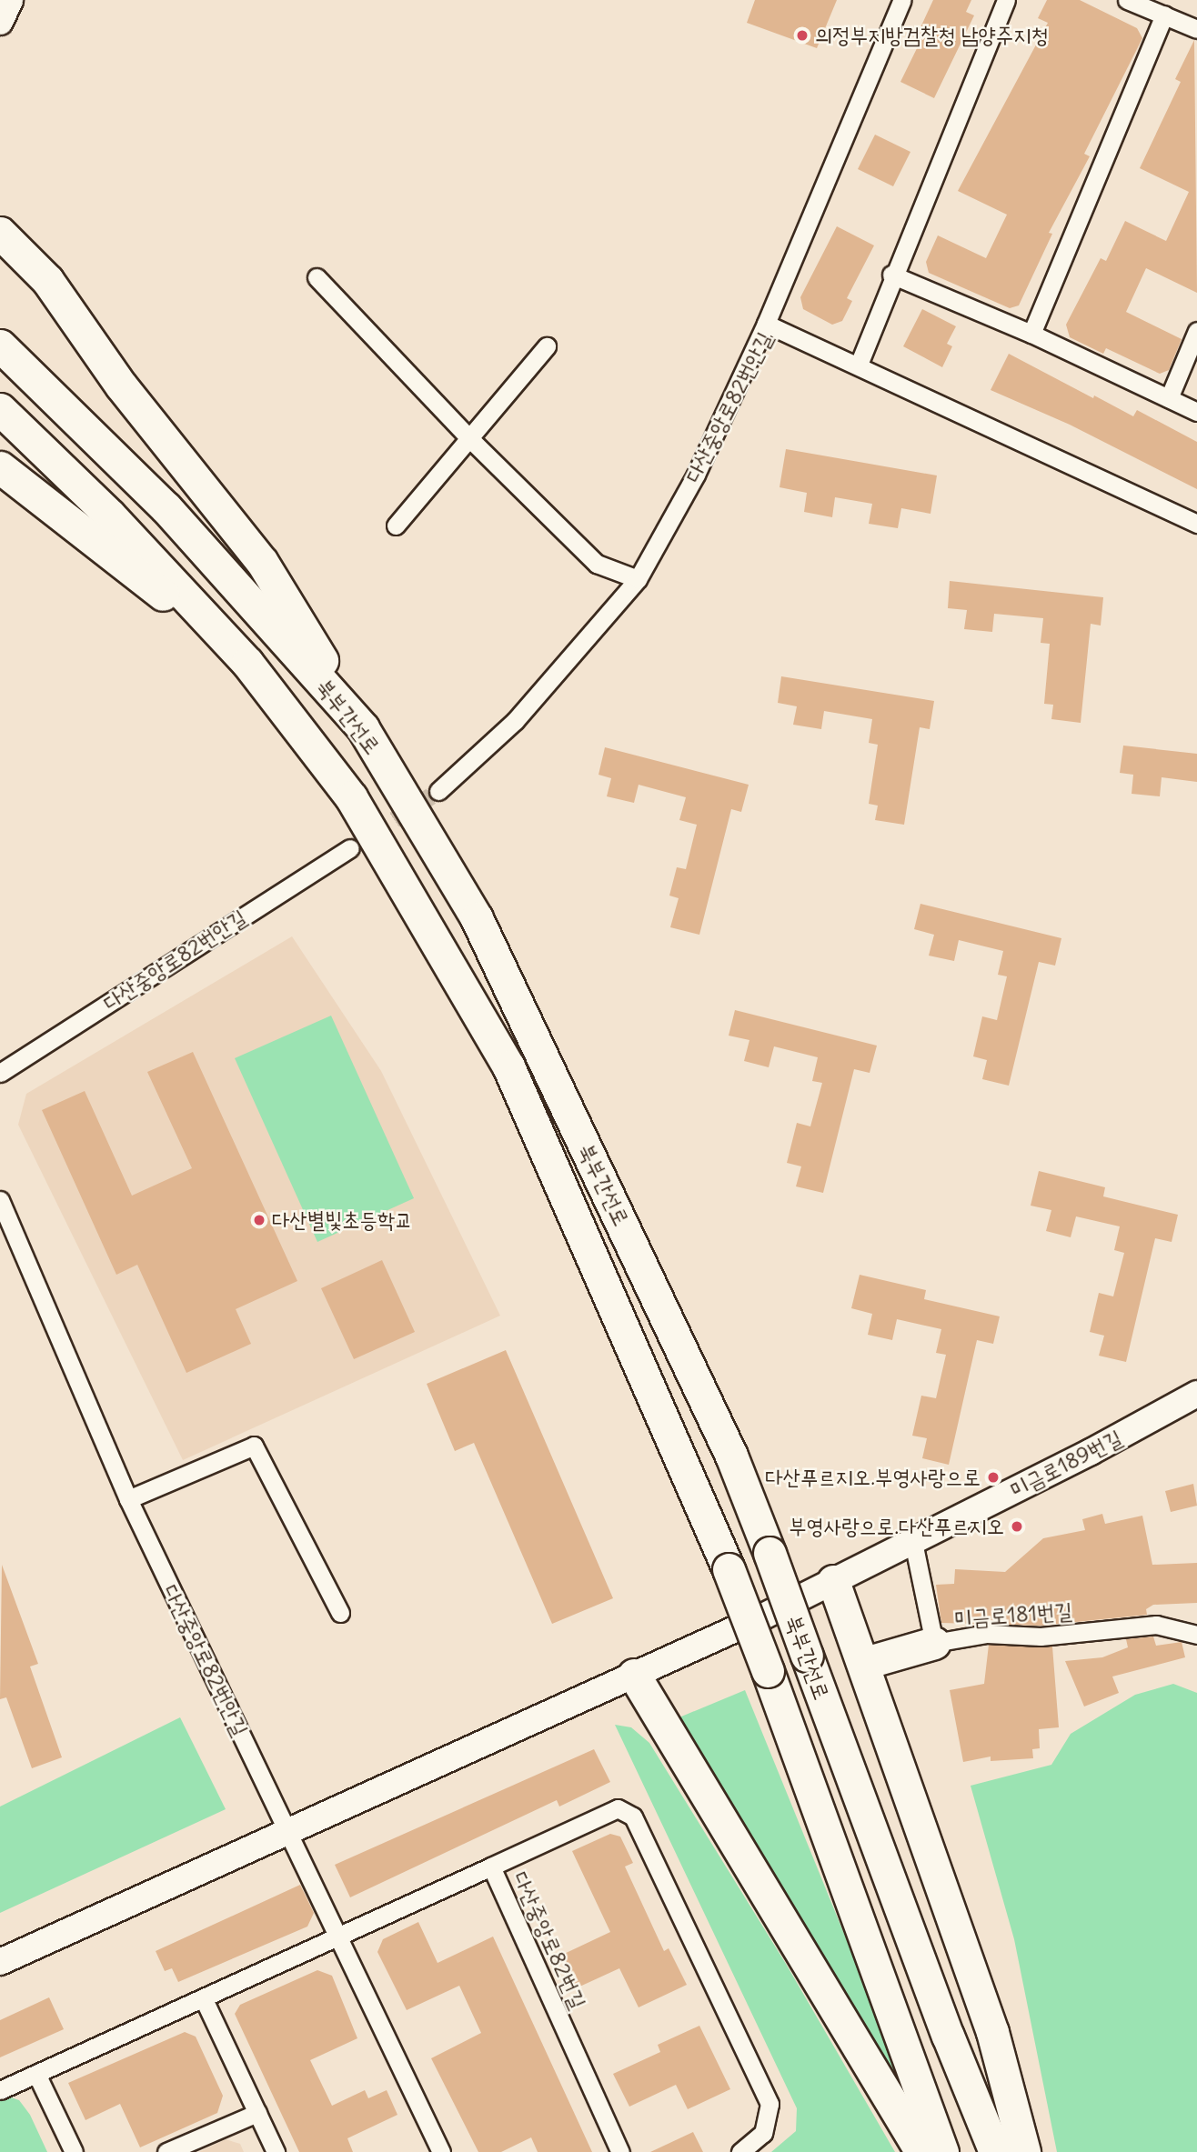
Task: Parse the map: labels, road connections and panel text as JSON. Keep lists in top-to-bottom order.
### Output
{
  "streets": {
    "highway": ["북부간선로"],
    "street": [
      "다산중앙로82번안길",
      "미금로189번길",
      "미금로181번길",
      "다산중앙로82번길"
    ]
  },
  "crossings": [
    ["다산중앙로82번안길", "미금로189번길"],
    ["미금로189번길", "미금로181번길"]
  ],
  "places": [
    "의정부지방검찰청 남양주지청",
    "다산별빛초등학교",
    "다산푸르지오.부영사랑으로",
    "부영사랑으로.다산푸르지오"
  ]
}
